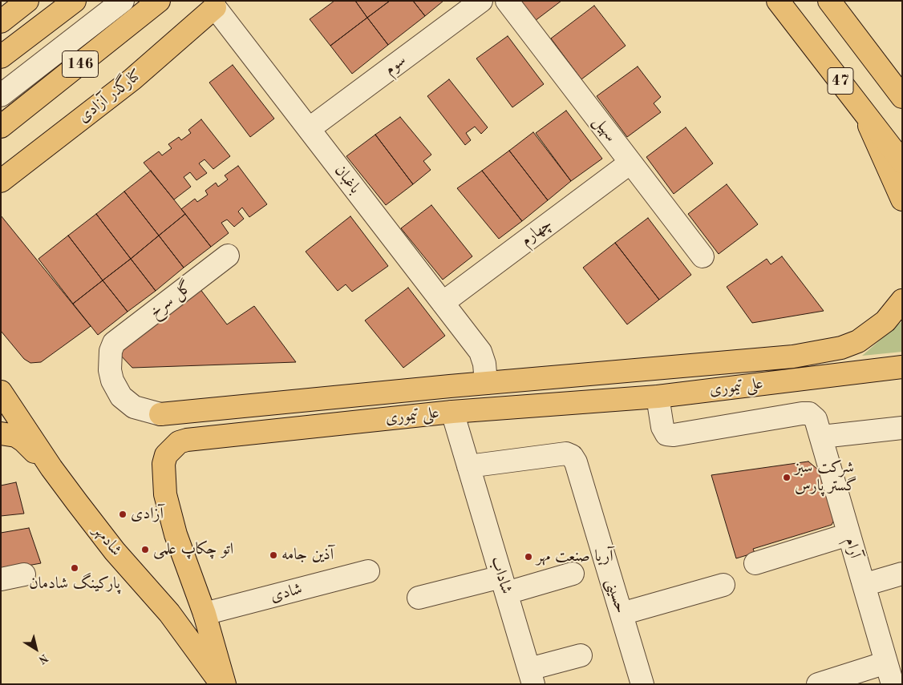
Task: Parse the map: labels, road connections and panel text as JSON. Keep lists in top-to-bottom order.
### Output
{
  "streets": {
    "main road": [
      "146",
      "47",
      "کنارگذر آزادی",
      "علی تیموری",
      "شادمهر"
    ],
    "street": [
      "سوم",
      "سهیل",
      "باغبان",
      "چهارم",
      "گل سرخ",
      "آرام",
      "شاداب",
      "شادی",
      "حسینی"
    ]
  },
  "crossings": [
    ["سوم", "باغبان"],
    ["کنارگذر آزادی", "باغبان"],
    ["سهیل", "چهارم"],
    ["باغبان", "چهارم"],
    ["باغبان", "علی تیموری"],
    ["گل سرخ", "علی تیموری"],
    ["علی تیموری", "شادمهر"],
    ["علی تیموری", "آرام"],
    ["علی تیموری", "شاداب"],
    ["علی تیموری", "شادی"],
    ["شاداب", "حسینی"]
  ],
  "places": [
    "شرکت سبز گستر پارس",
    "آزادی",
    "اتو چکاپ علمی",
    "آذین جامه",
    "آریا صنعت مهر",
    "پارکینگ شادمان"
  ],
  "north": "bottom right"
}
